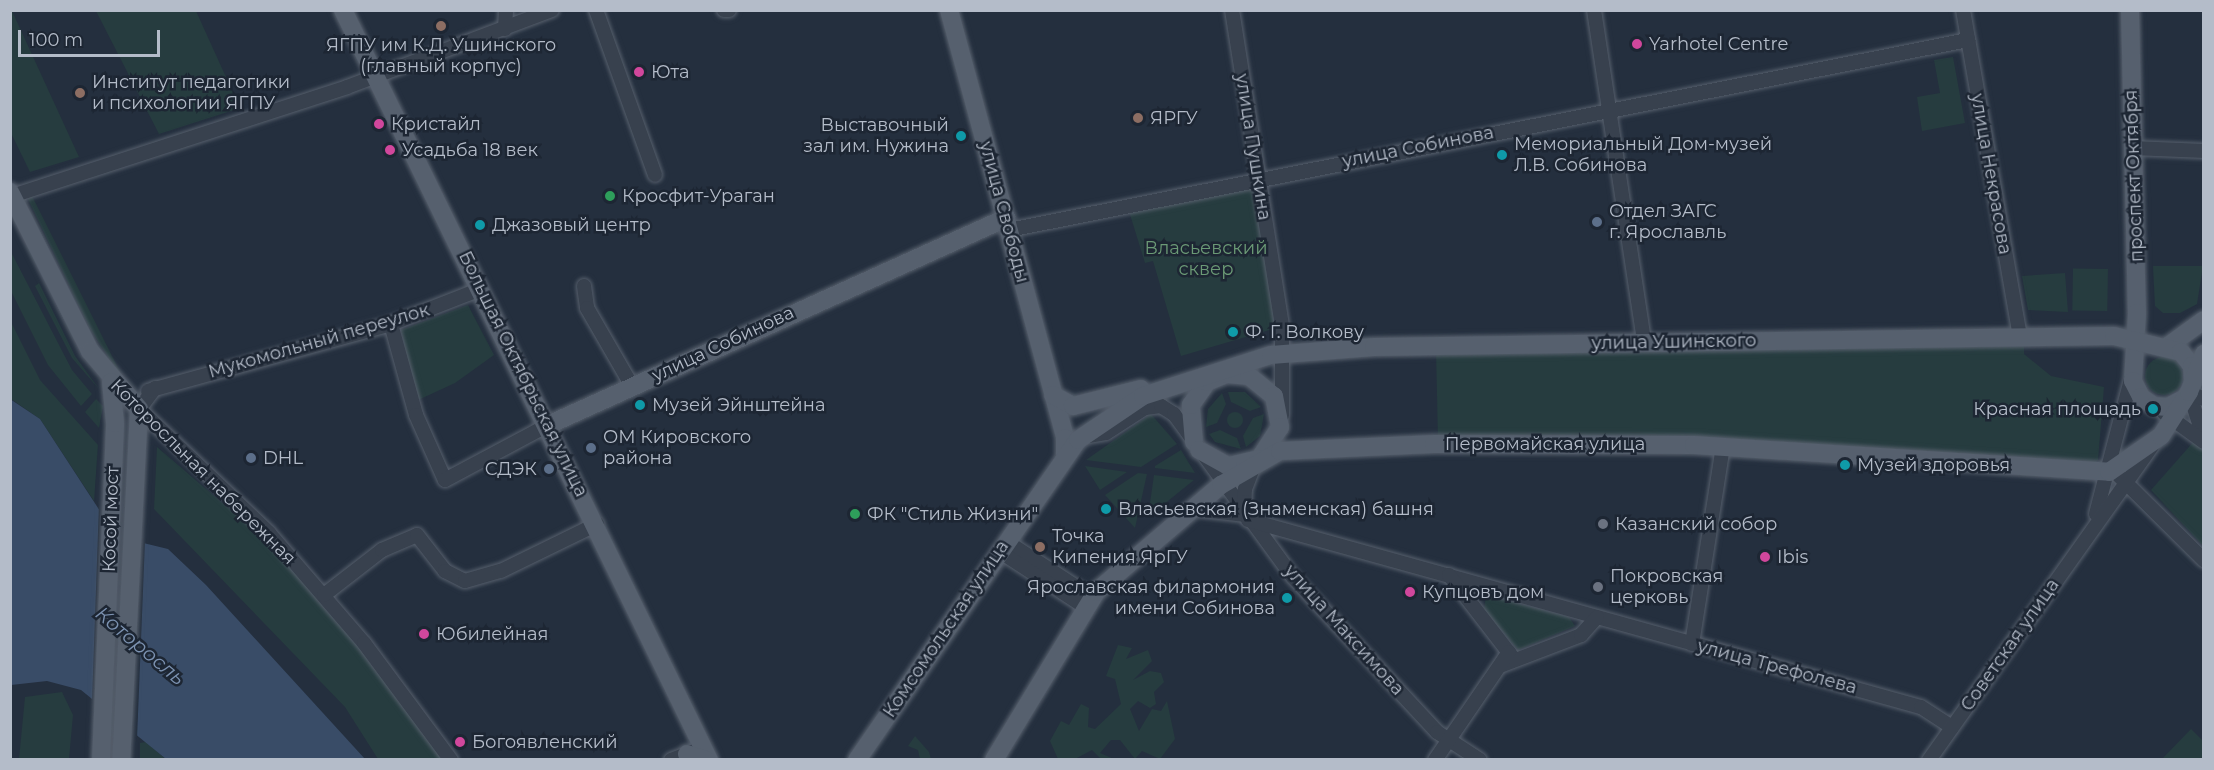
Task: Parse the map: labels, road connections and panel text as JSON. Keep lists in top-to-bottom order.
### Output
{
  "streets": {
    "main road": [
      "улица Собинова",
      "проспект Октября",
      "улица Свободы",
      "улица Ушинского",
      "Большая Октябрьская улица",
      "Первомайская улица",
      "Которосльная набережная",
      "Косой мост",
      "Комсомольская улица"
    ],
    "street": [
      "улица Пушкина",
      "улица Некрасова",
      "Мукомольный переулок",
      "улица Максимова",
      "Советская улица",
      "улица Трефолева"
    ]
  },
  "crossings": [
    ["улица Пушкина", "улица Собинова"],
    ["улица Пушкина", "улица Ушинского"],
    ["улица Пушкина", "Первомайская улица"],
    ["улица Пушкина", "Комсомольская улица"],
    ["улица Пушкина", "улица Максимова"],
    ["улица Собинова", "улица Некрасова"],
    ["улица Собинова", "улица Свободы"],
    ["улица Собинова", "Мукомольный переулок"],
    ["улица Собинова", "Большая Октябрьская улица"],
    ["улица Некрасова", "улица Ушинского"],
    ["проспект Октября", "улица Ушинского"],
    ["улица Свободы", "Комсомольская улица"],
    ["улица Свободы", "улица Максимова"],
    ["Мукомольный переулок", "Большая Октябрьская улица"],
    ["Мукомольный переулок", "Которосльная набережная"],
    ["Мукомольный переулок", "Косой мост"],
    ["улица Ушинского", "Первомайская улица"],
    ["улица Ушинского", "Комсомольская улица"],
    ["улица Ушинского", "улица Максимова"],
    ["Первомайская улица", "Комсомольская улица"],
    ["Первомайская улица", "улица Максимова"],
    ["Первомайская улица", "Советская улица"],
    ["Первомайская улица", "улица Трефолева"],
    ["Которосльная набережная", "Косой мост"],
    ["Комсомольская улица", "улица Максимова"],
    ["улица Максимова", "улица Трефолева"],
    ["Советская улица", "улица Трефолева"]
  ],
  "water": ["Которосль"],
  "parks": ["Власьевский сквер"],
  "places": [
    "ЯГПУ им К.Д. Ушинского (главный корпус)",
    "Yarhotel Centre",
    "Юта",
    "Институт педагогики и психологии ЯГПУ",
    "ЯРГУ",
    "Кристайл",
    "Выставочный зал им. Нужина",
    "Усадьба 18 век",
    "Мемориальный Дом-музей Л.В. Собинова",
    "Кросфит-Ураган",
    "Отдел ЗАГС г. Ярославль",
    "Джазовый центр",
    "Ф. Г. Волкову",
    "Музей Эйнштейна",
    "Красная площадь",
    "ОМ Кировского района",
    "DHL",
    "Музей здоровья",
    "СДЭК",
    "Власьевская (Знаменская) башня",
    "ФК \"Стиль Жизни\"",
    "Казанский собор",
    "Точка Кипения ЯрГУ",
    "Ibis",
    "Покровская церковь",
    "Купцовъ дом",
    "Ярославская филармония имени Собинова",
    "Юбилейная",
    "Богоявленский"
  ],
  "scale_bar": "100 m"
}
